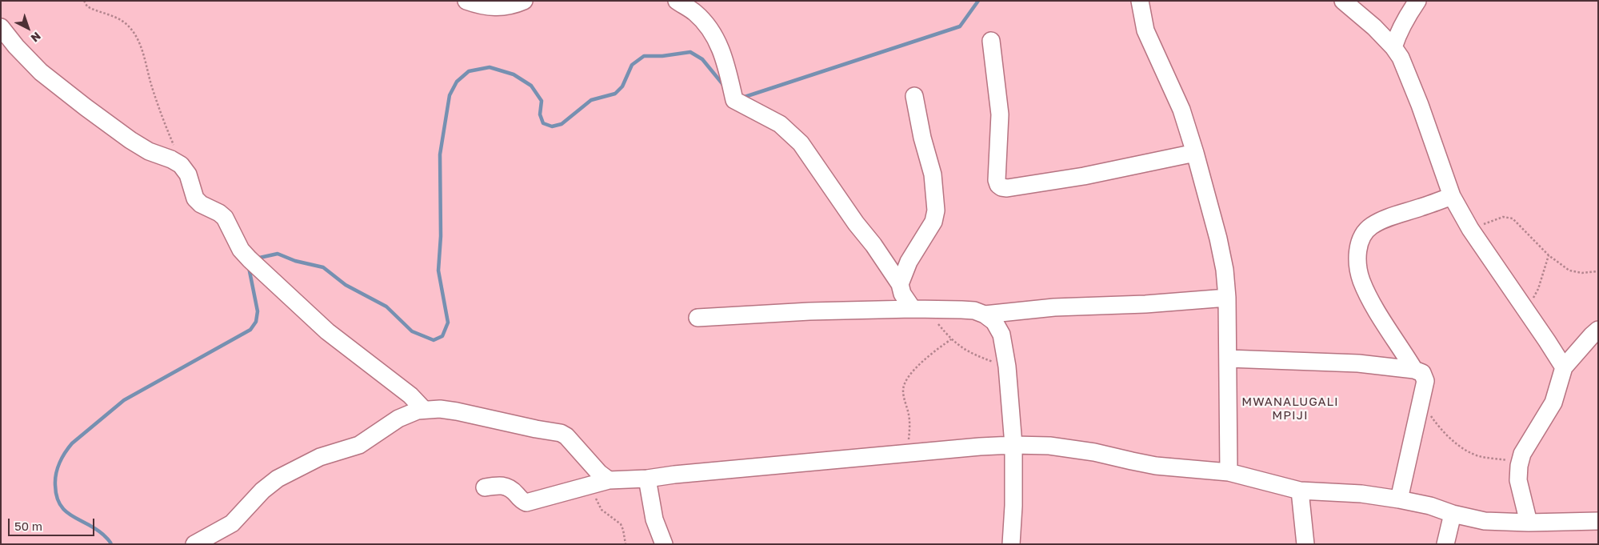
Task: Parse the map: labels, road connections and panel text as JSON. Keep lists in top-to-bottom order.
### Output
{
  "districts": ["MWANALUGALI MPIJI"],
  "scale_bar": "50 m",
  "north": "bottom right"
}
